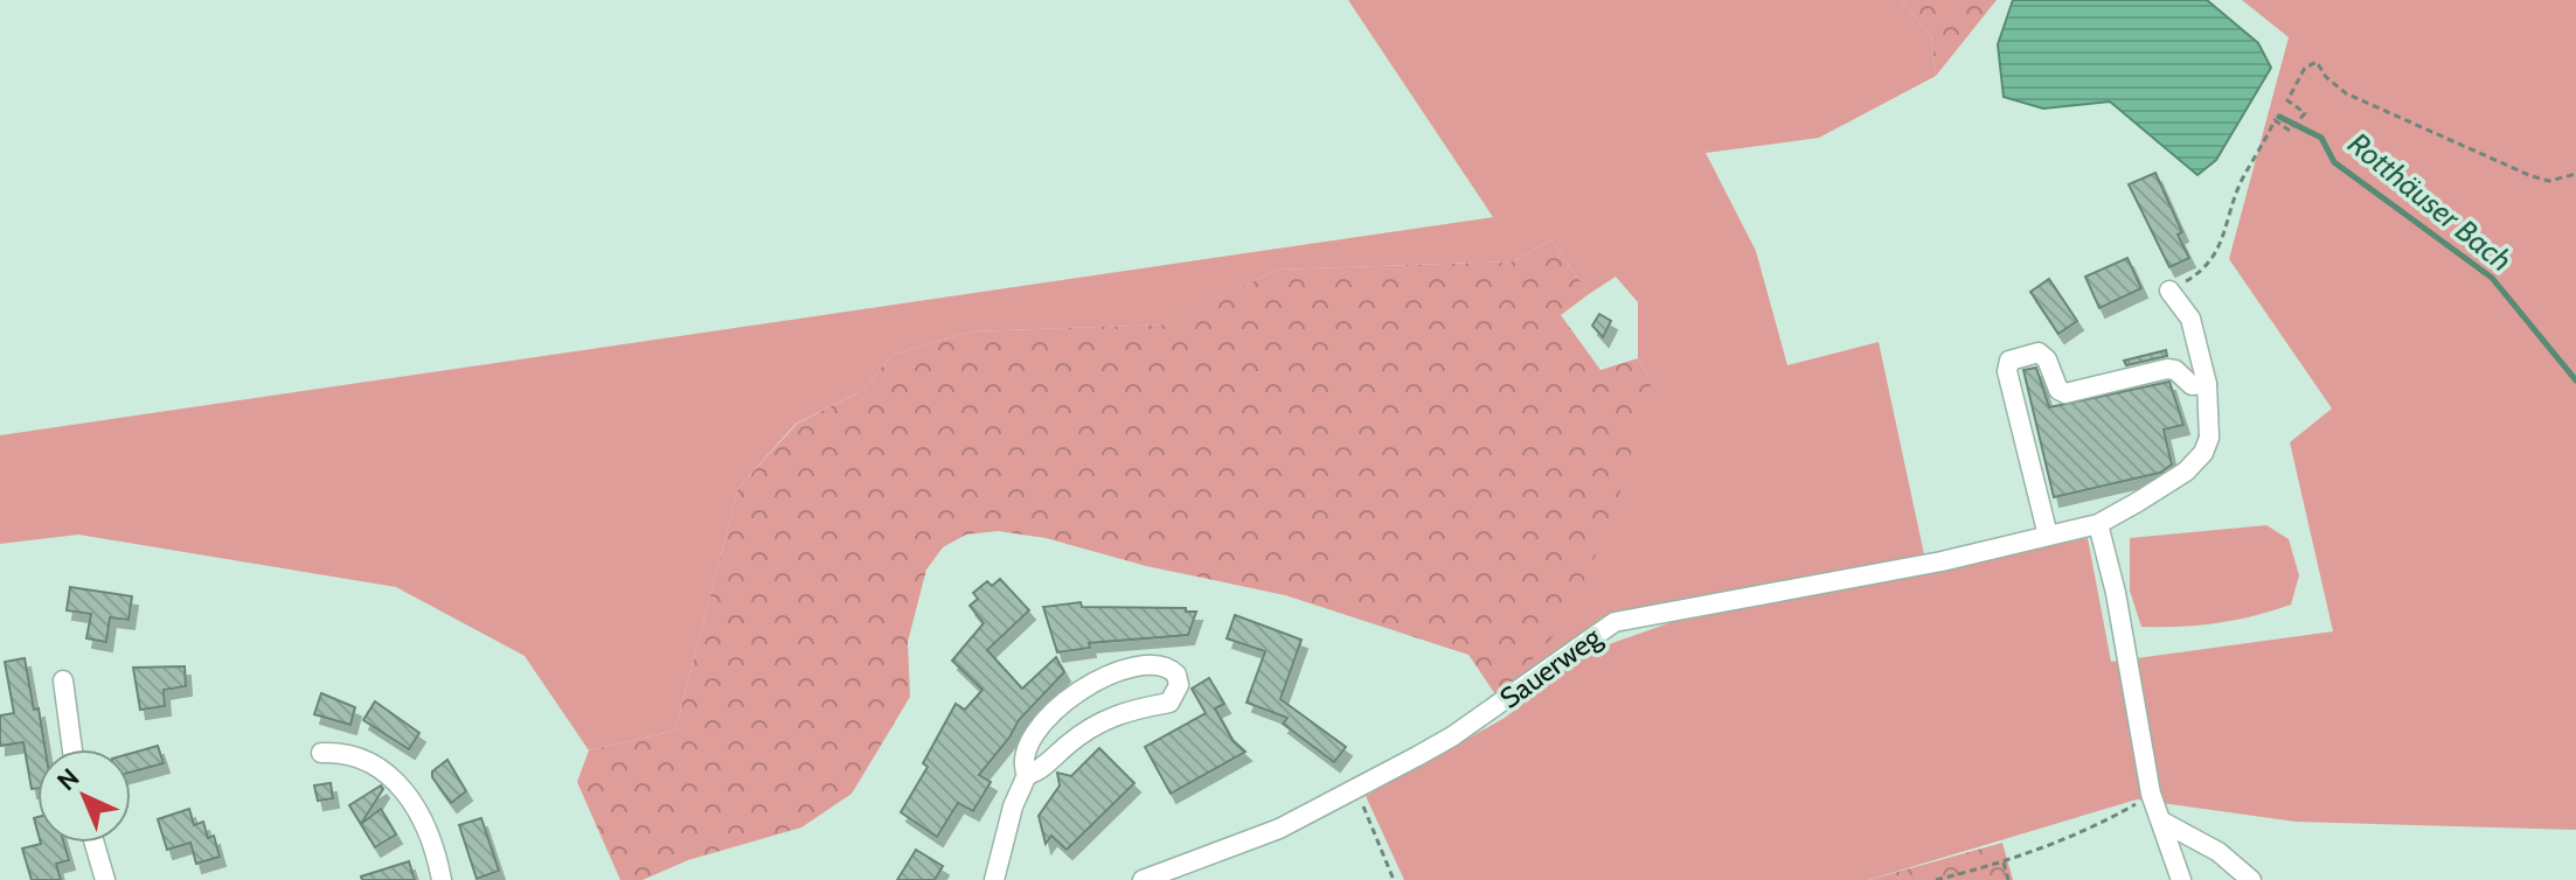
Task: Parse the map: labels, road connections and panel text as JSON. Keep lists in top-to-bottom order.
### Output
{
  "streets": {
    "street": ["Sauerweg"]
  },
  "water": ["Rotthäuser Bach"],
  "north": "top left"
}
